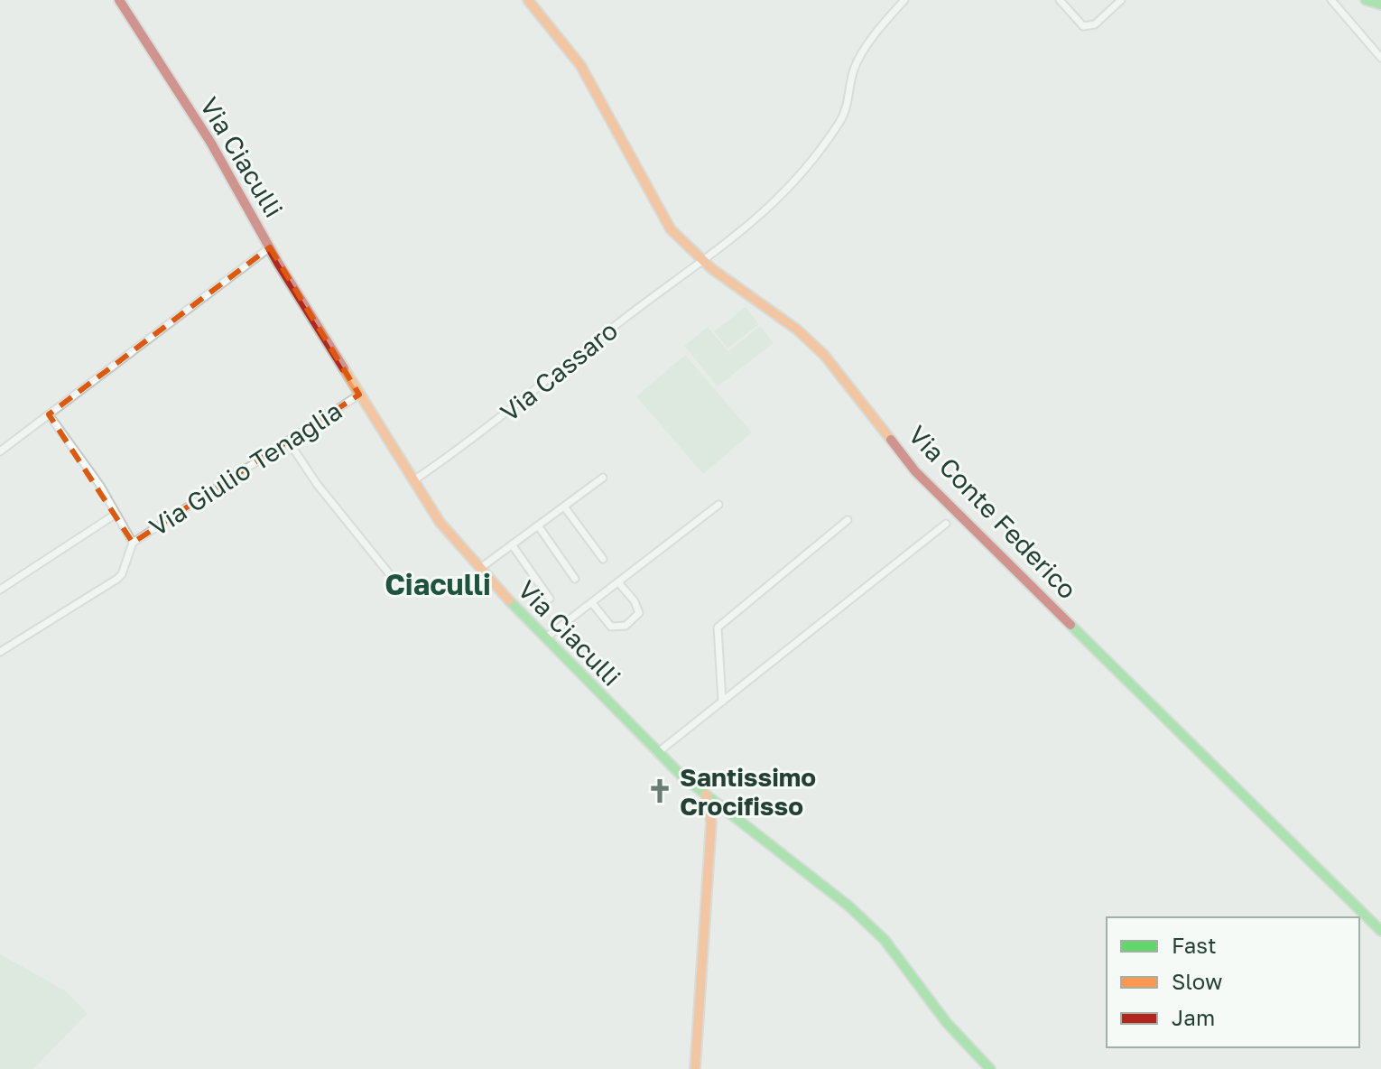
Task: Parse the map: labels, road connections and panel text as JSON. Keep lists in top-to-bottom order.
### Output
{
  "streets": {
    "street": [
      "Via Ciaculli",
      "Via Cassaro",
      "Via Giulio Tenaglia",
      "Via Conte Federico"
    ]
  },
  "crossings": [
    ["Via Ciaculli", "Via Cassaro"],
    ["Via Ciaculli", "Via Giulio Tenaglia"],
    ["Via Cassaro", "Via Conte Federico"]
  ],
  "districts": ["Ciaculli"],
  "places": {
    "church": ["Santissimo Crocifisso"]
  },
  "legend": ["Fast", "Slow", "Jam"]
}
